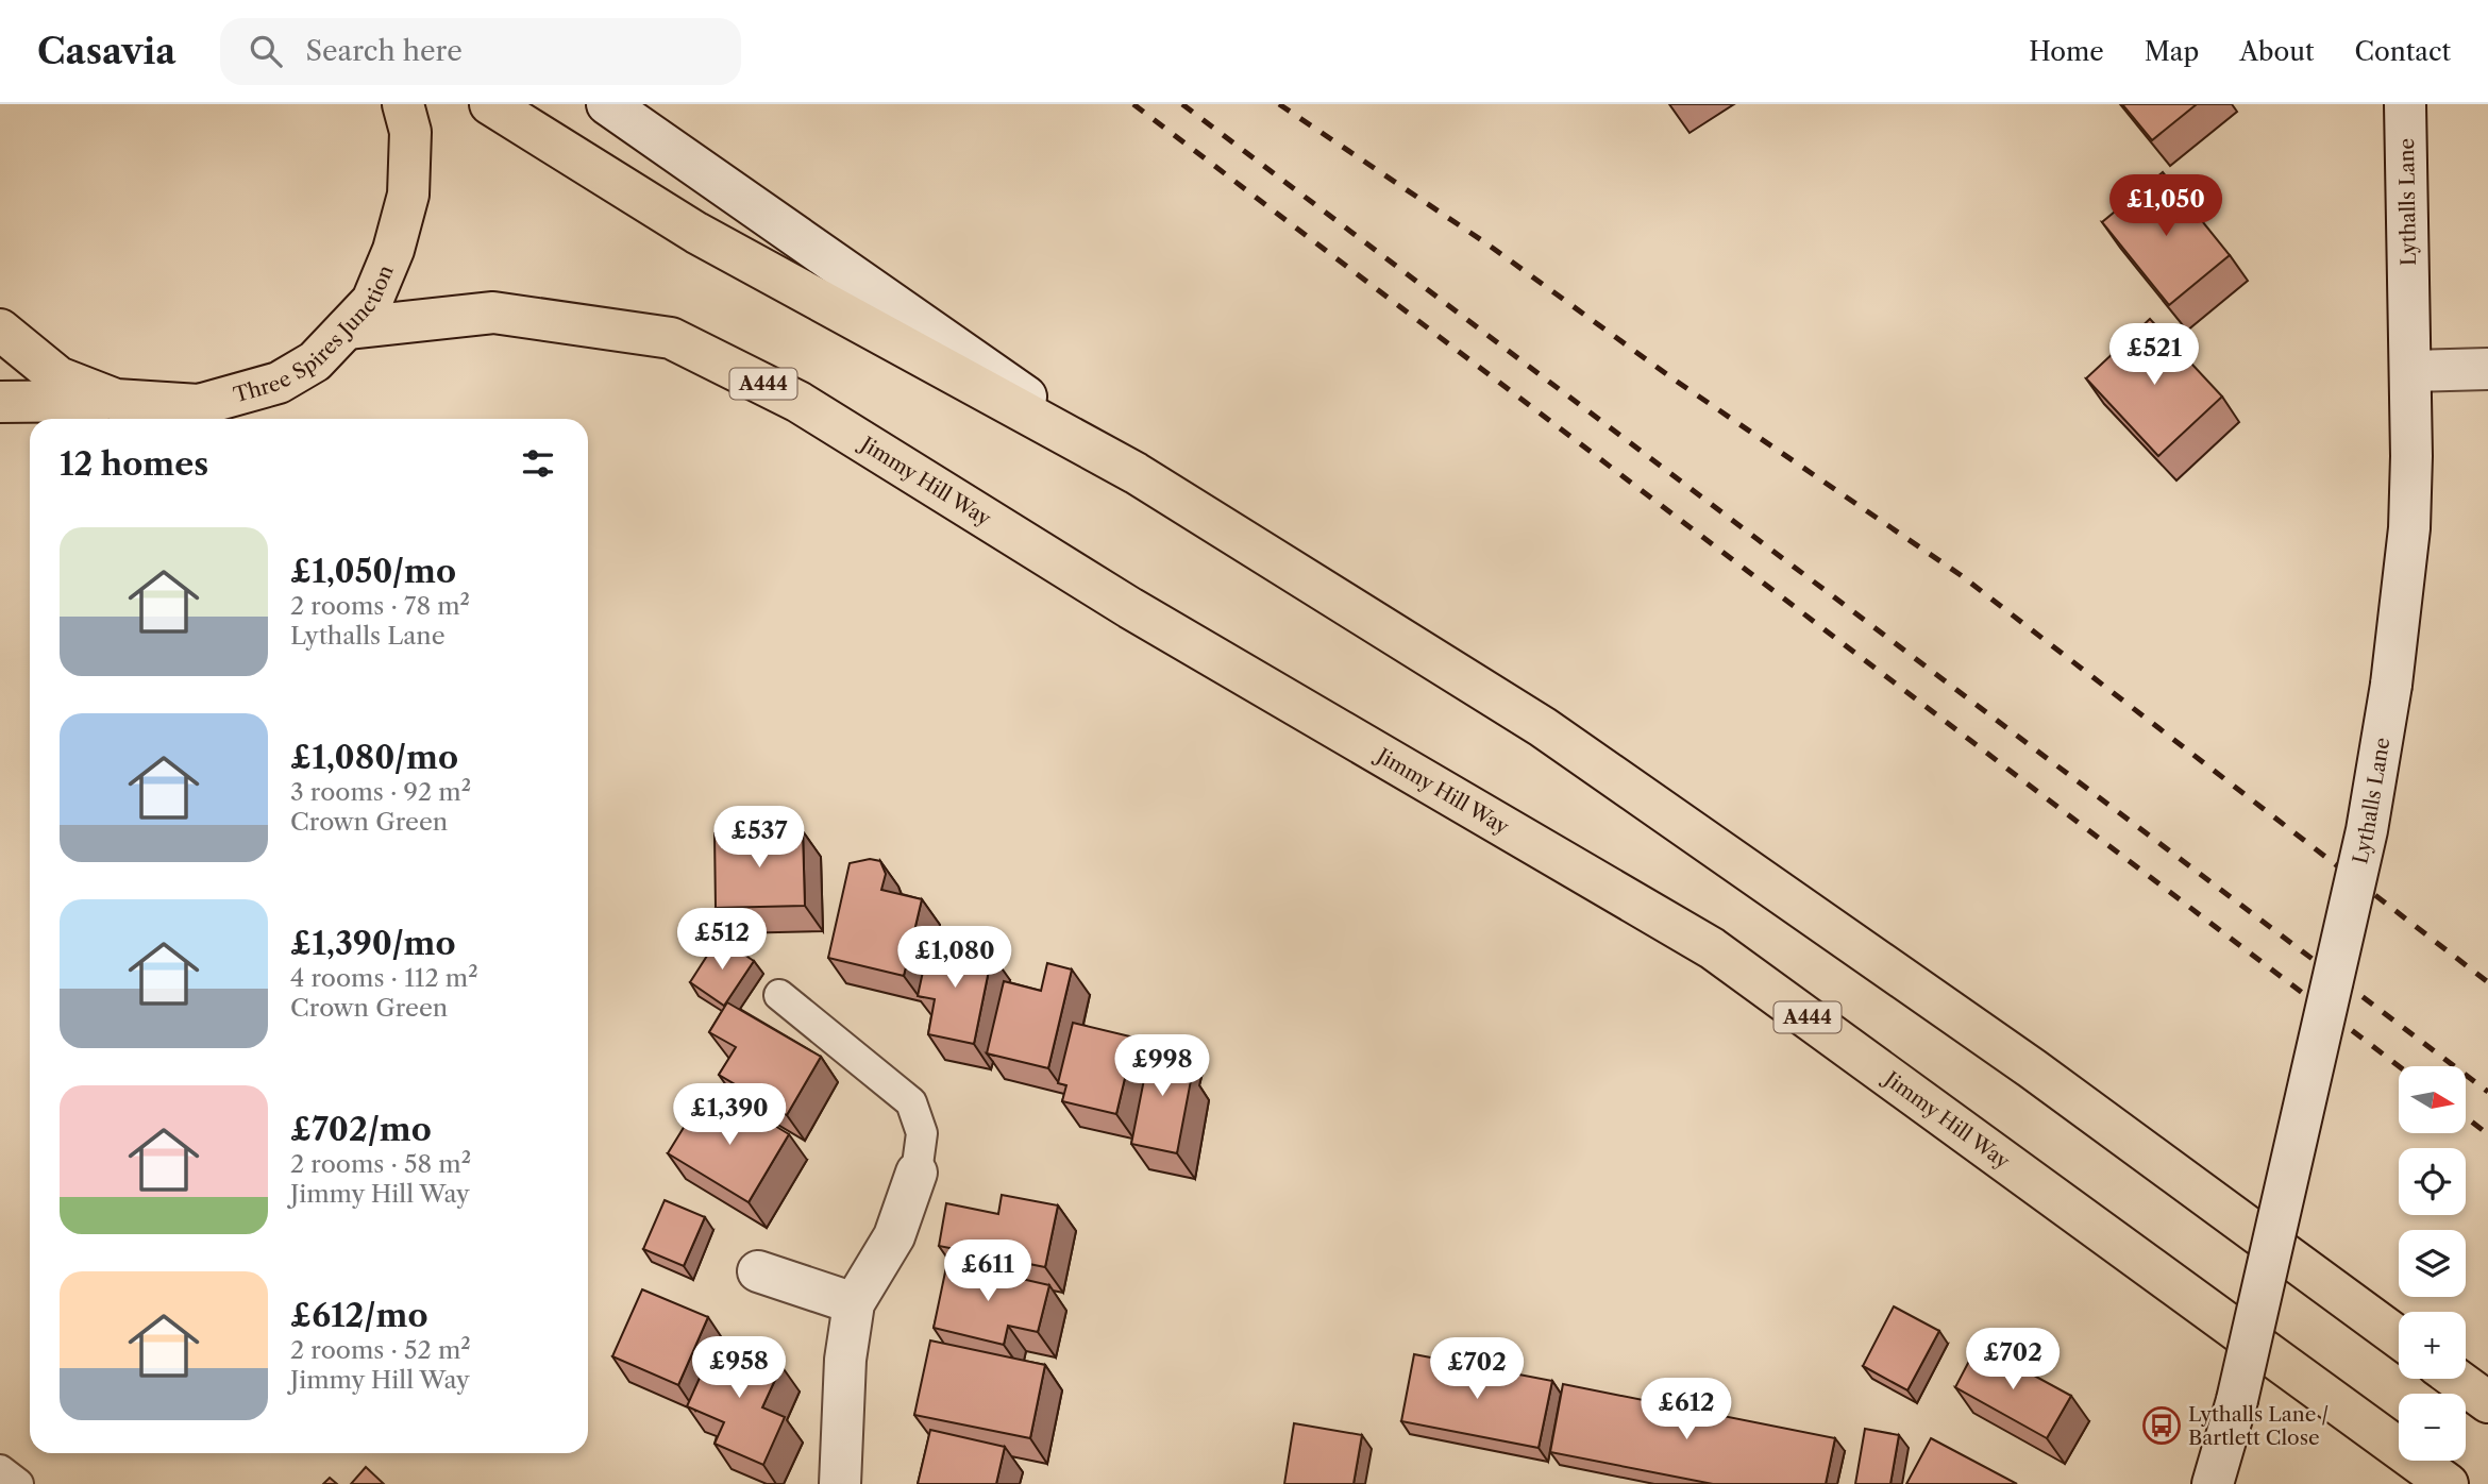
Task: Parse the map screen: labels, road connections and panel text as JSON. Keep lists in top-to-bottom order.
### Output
{
  "streets": {
    "highway": ["Three Spires Junction", "A444", "Jimmy Hill Way"],
    "street": ["Lythalls Lane"]
  },
  "crossings": [
    ["Three Spires Junction", "Jimmy Hill Way"]
  ],
  "places": {
    "bus stop": ["Lythalls Lane / Bartlett Close"]
  },
  "north": "right",
  "page": {
    "header": "Casavia",
    "search": "Search here",
    "nav": [
      "Home",
      "Map",
      "About",
      "Contact"
    ],
    "price": [
      "£1,050",
      "£521",
      "£537",
      "£512",
      "£1,080",
      "£998",
      "£1,390",
      "£611",
      "£702",
      "£958",
      "£702",
      "£612"
    ],
    "heading": "12 homes",
    "list": [
      {
        "name": "£1,050/mo",
        "note": "2 rooms · 78 m² · Lythalls Lane"
      },
      {
        "name": "£1,080/mo",
        "note": "3 rooms · 92 m² · Crown Green"
      },
      {
        "name": "£1,390/mo",
        "note": "4 rooms · 112 m² · Crown Green"
      },
      {
        "name": "£702/mo",
        "note": "2 rooms · 58 m² · Jimmy Hill Way"
      },
      {
        "name": "£612/mo",
        "note": "2 rooms · 52 m² · Jimmy Hill Way"
      }
    ],
    "map_buttons": ["+", "−"]
  }
}
